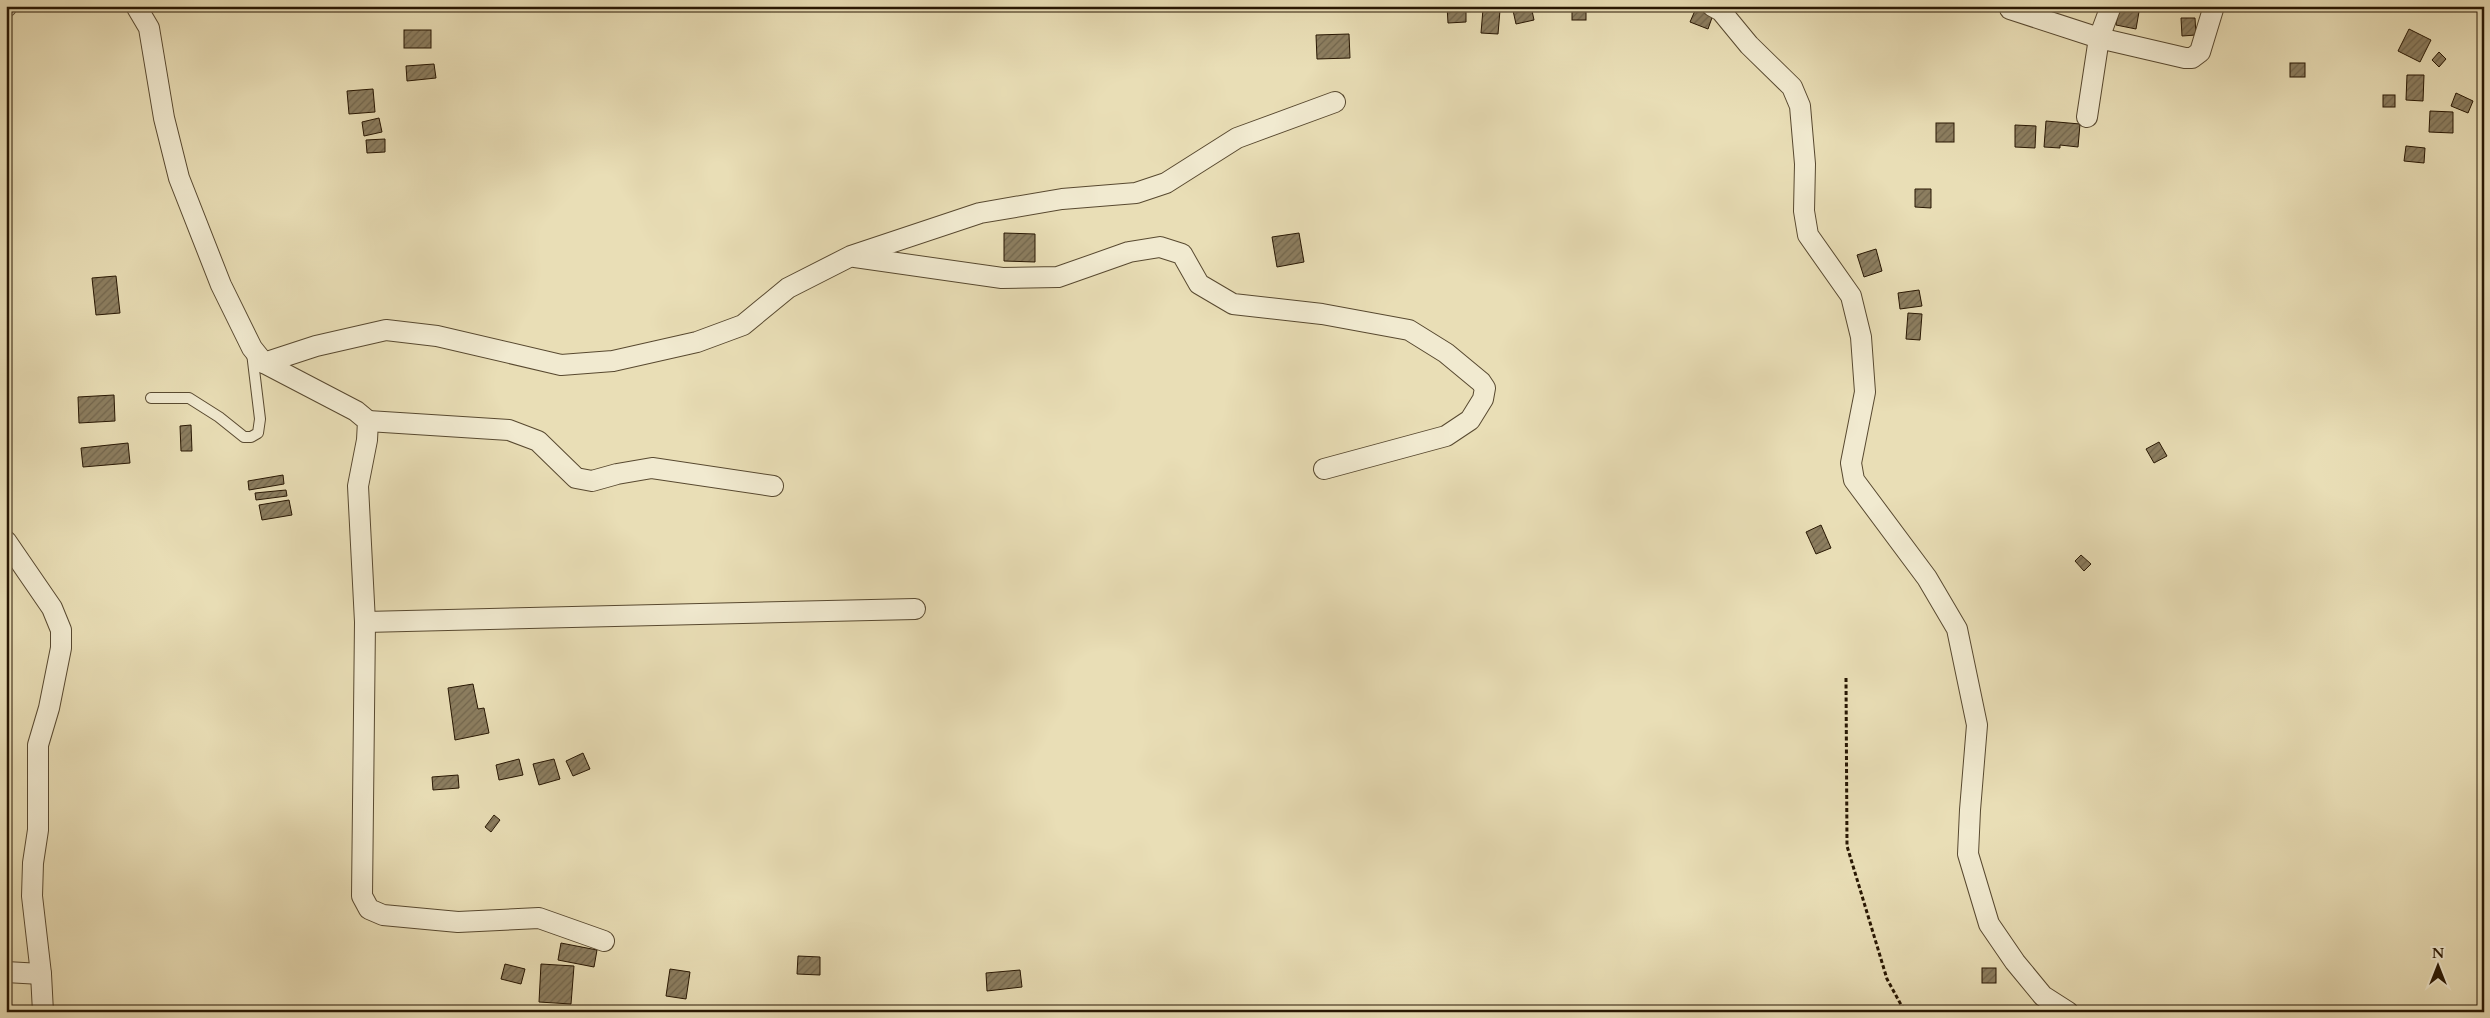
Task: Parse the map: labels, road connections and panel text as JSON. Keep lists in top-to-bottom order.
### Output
{
  "north": "top"
}
